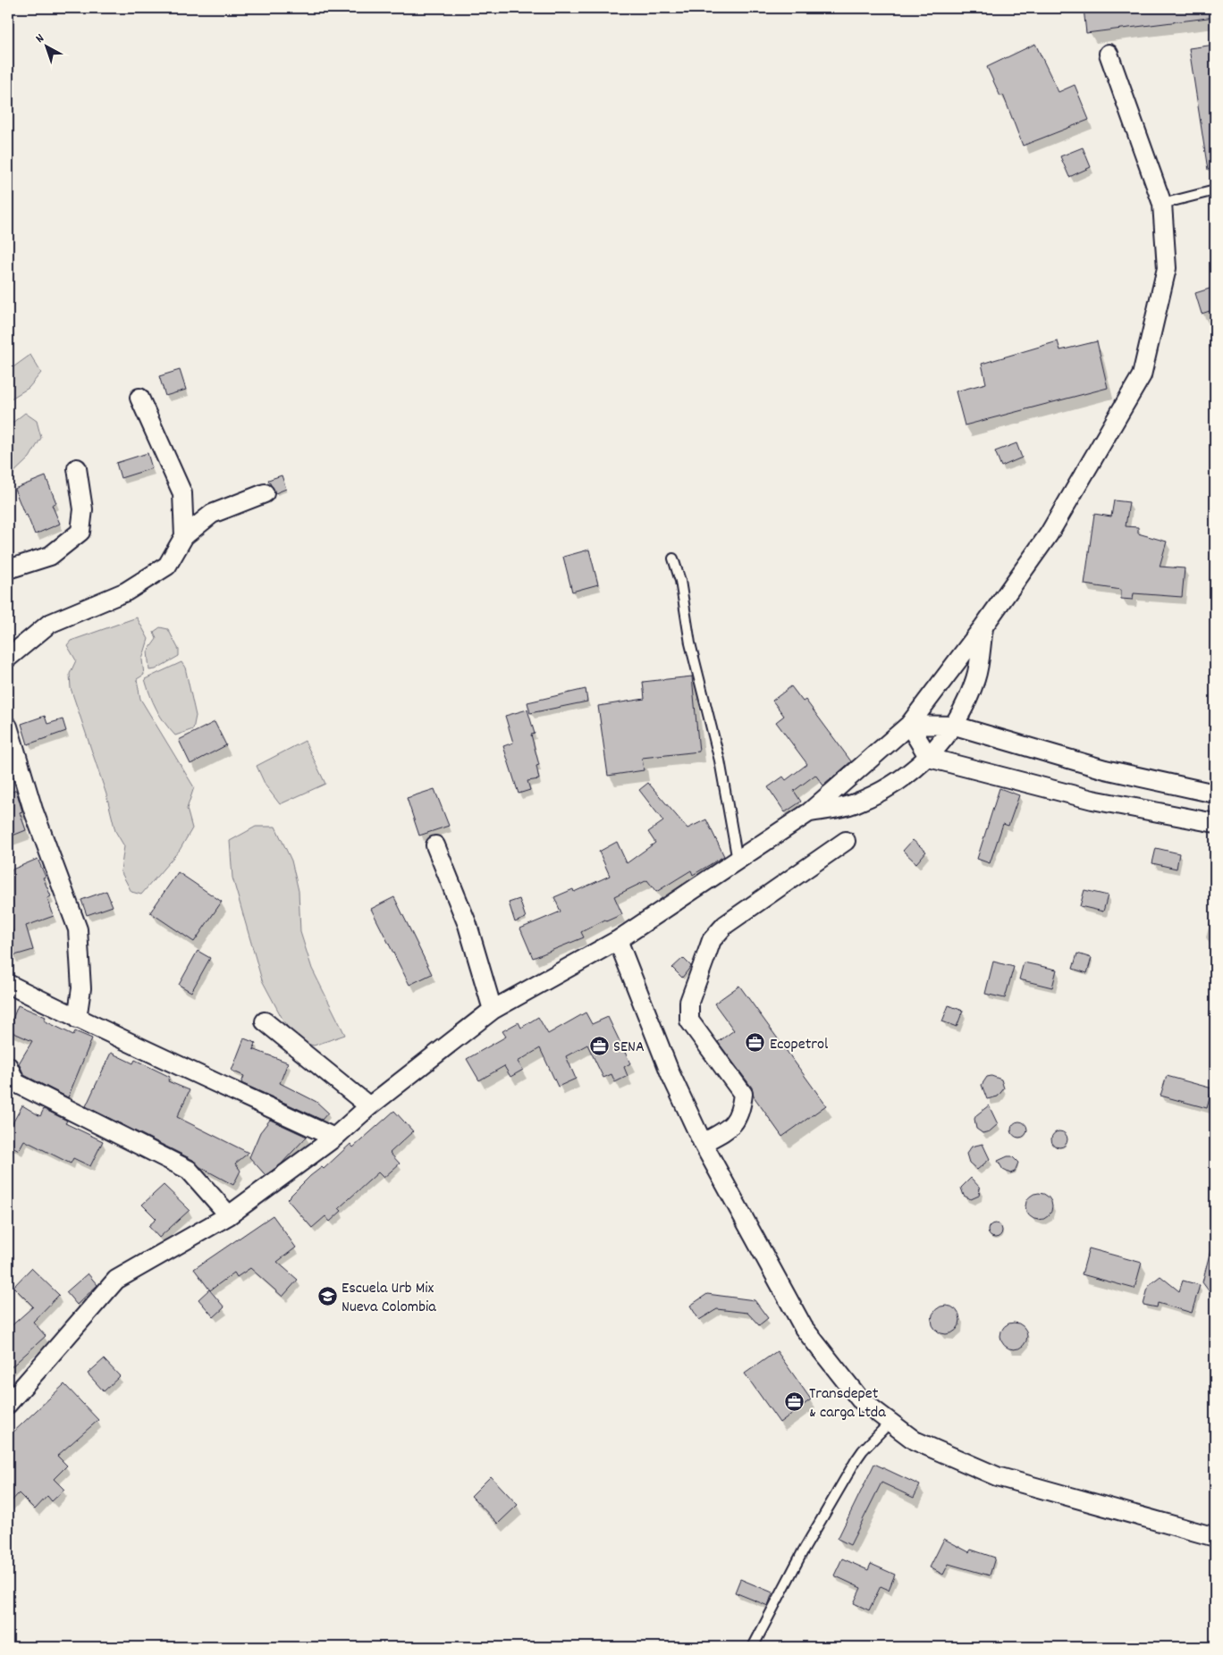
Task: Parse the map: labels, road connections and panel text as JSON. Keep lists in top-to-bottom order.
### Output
{
  "places": {
    "office": ["Ecopetrol", "SENA", "Transdepet & carga Ltda"],
    "school or university": ["Escuela Urb Mix Nueva Colombia"]
  },
  "north": "top left"
}
